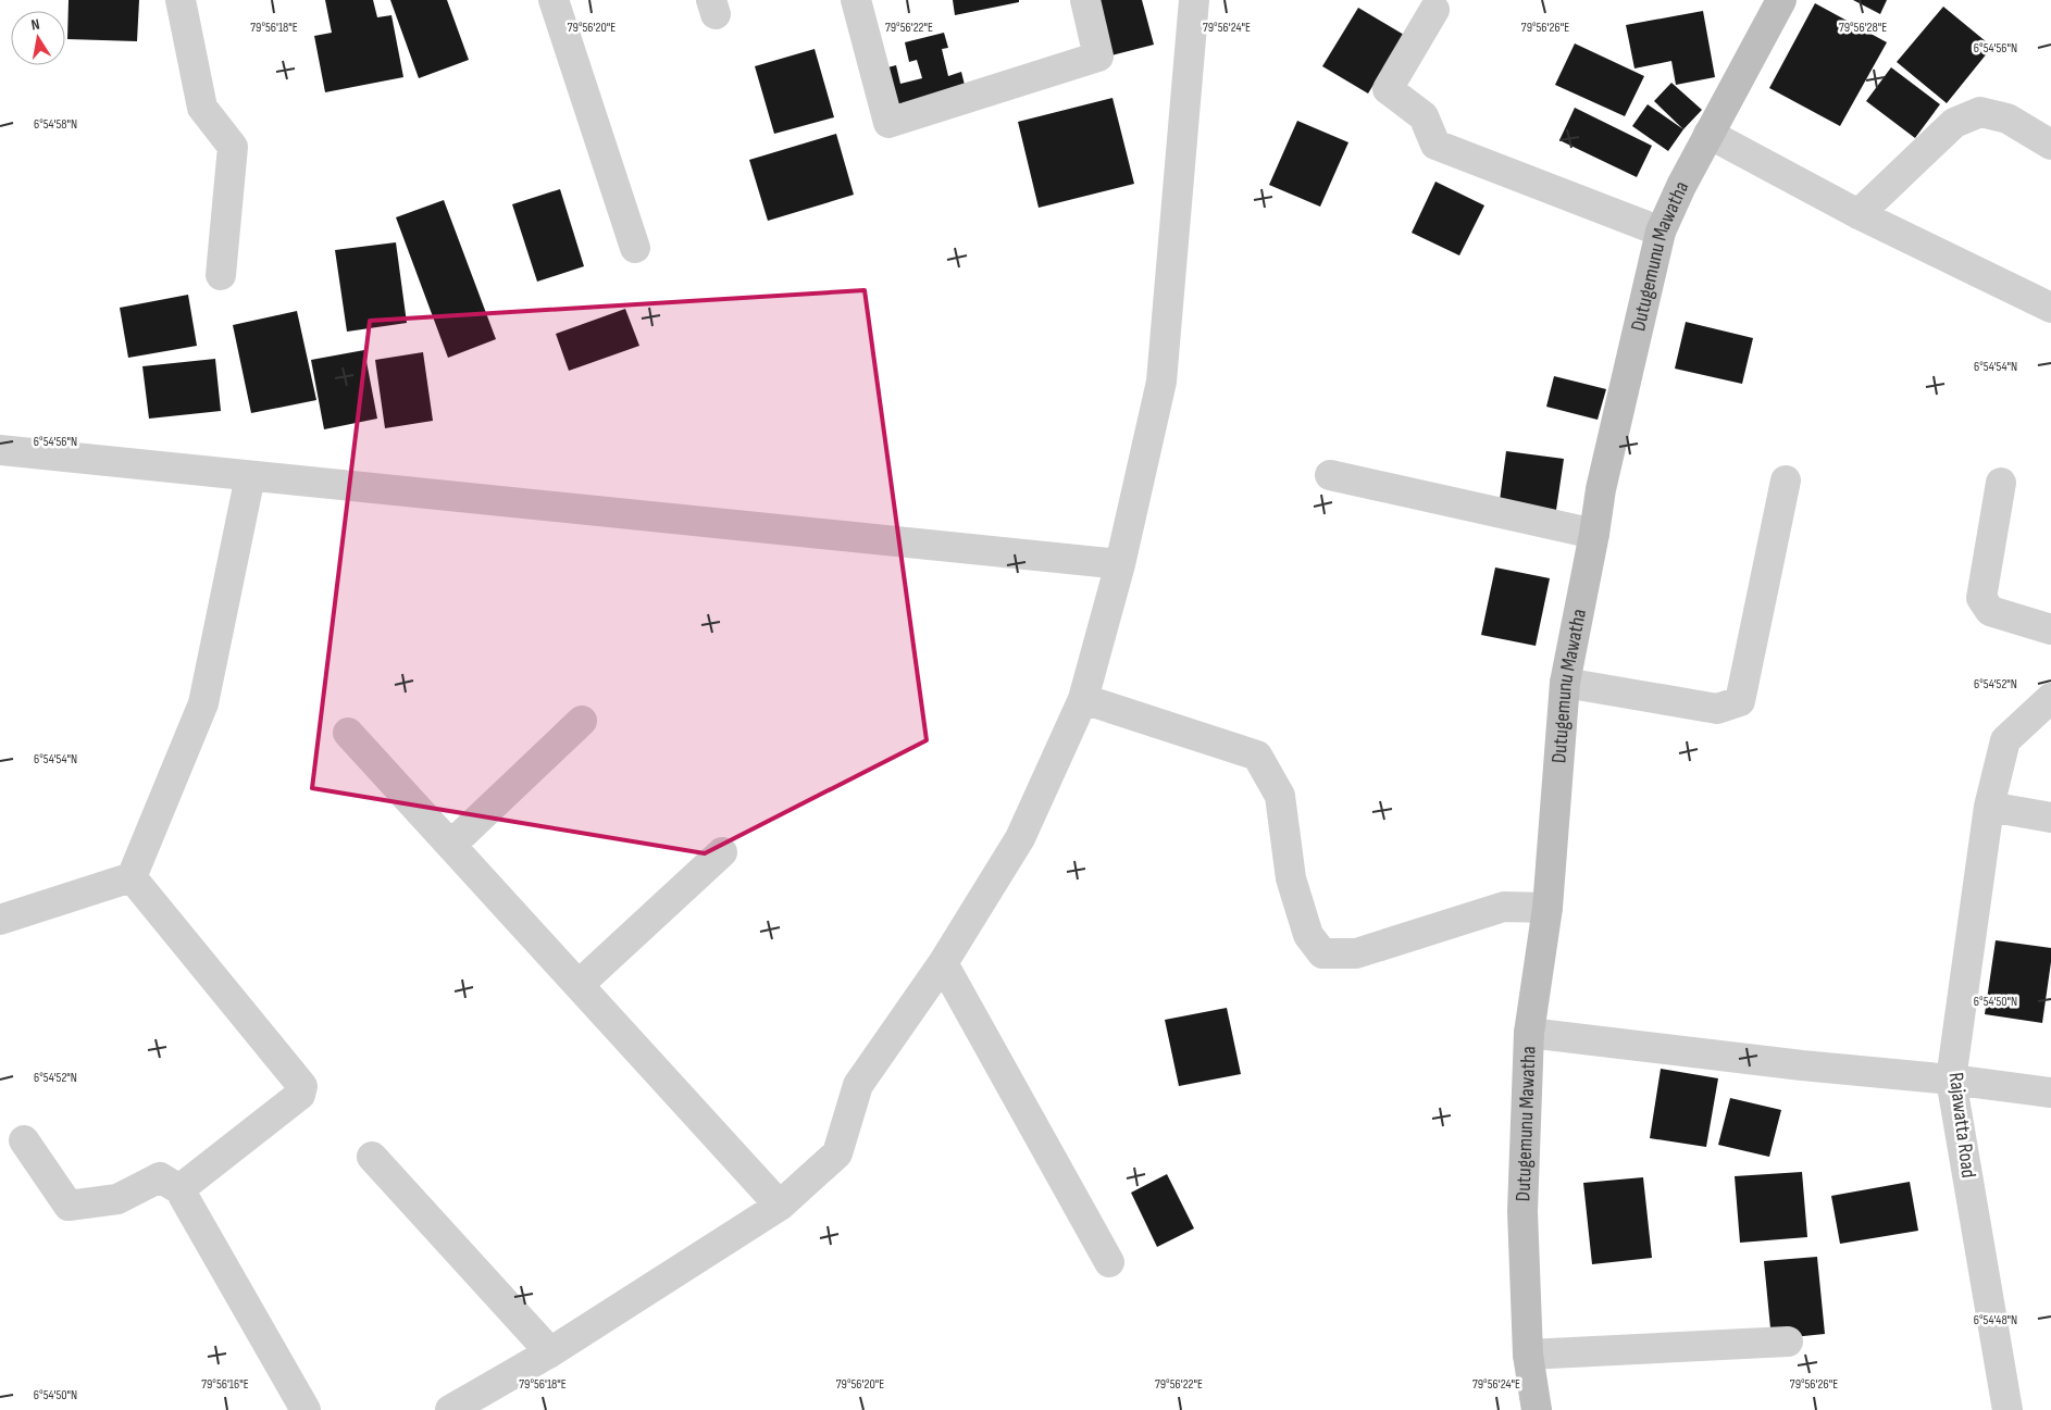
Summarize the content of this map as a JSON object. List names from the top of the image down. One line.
{"streets":{"street":["Dutugemunu Mawatha","Rajawatta Road"]},"north":"top","coordinates":["79°56'18\"E","79°56'20\"E","79°56'22\"E","79°56'24\"E","79°56'26\"E","79°56'28\"E","6°54'56\"N","6°54'58\"N","6°54'54\"N","6°54'52\"N","6°54'50\"N","6°54'48\"N","79°56'16\"E"]}
